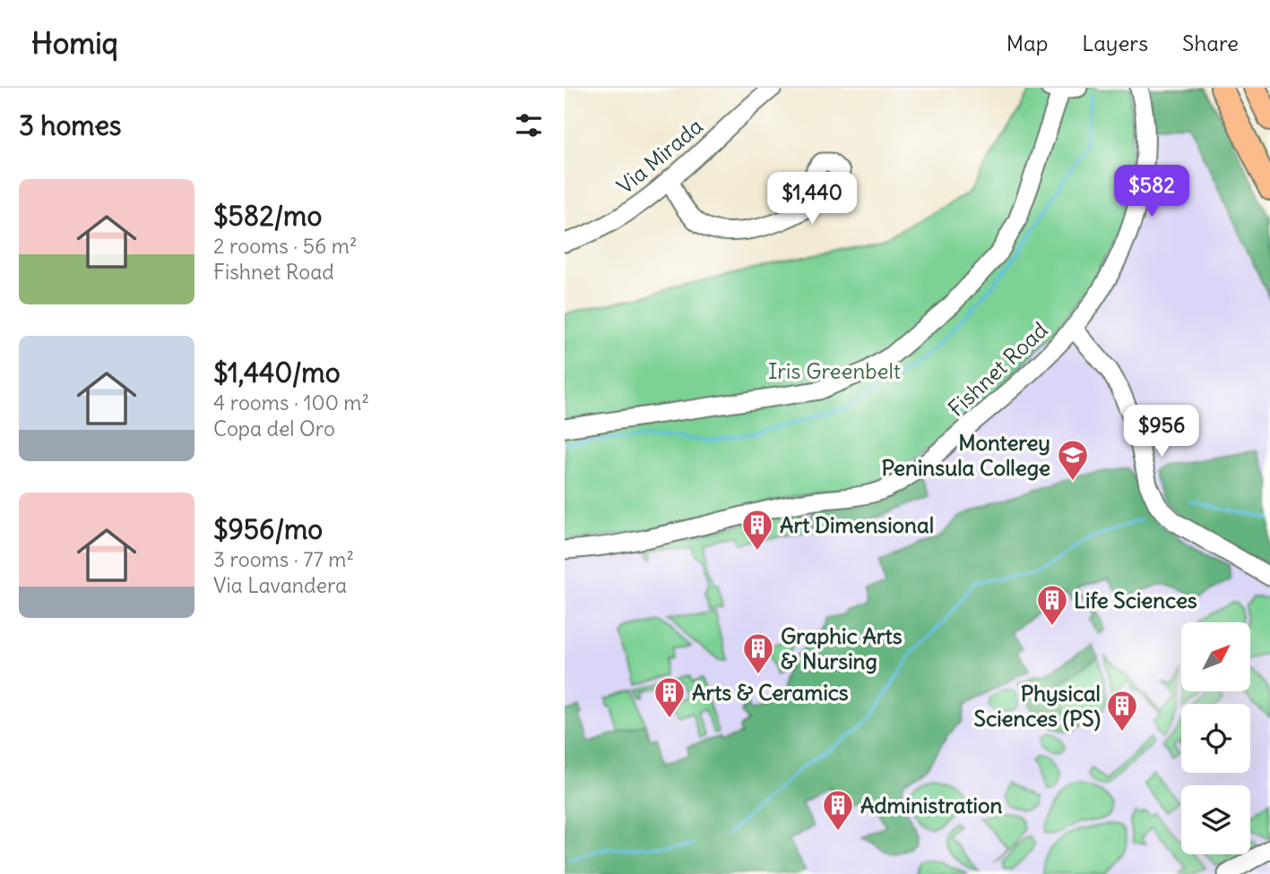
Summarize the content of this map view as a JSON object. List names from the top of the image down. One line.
{"streets":{"street":["Via Mirada","Fishnet Road"]},"parks":["Iris Greenbelt"],"places":{"school or university":["Monterey Peninsula College"],"building":["Art Dimensional","Life Sciences","Graphic Arts & Nursing","Arts & Ceramics","Physical Sciences (PS)","Administration"]},"north":"top right","page":{"header":"Homiq","nav":["Map","Layers","Share"],"heading":"3 homes","list":[{"name":"$582/mo","note":"2 rooms · 56 m² · Fishnet Road"},{"name":"$1,440/mo","note":"4 rooms · 100 m² · Copa del Oro"},{"name":"$956/mo","note":"3 rooms · 77 m² · Via Lavandera"}],"price":["$582","$1,440","$956"]}}
